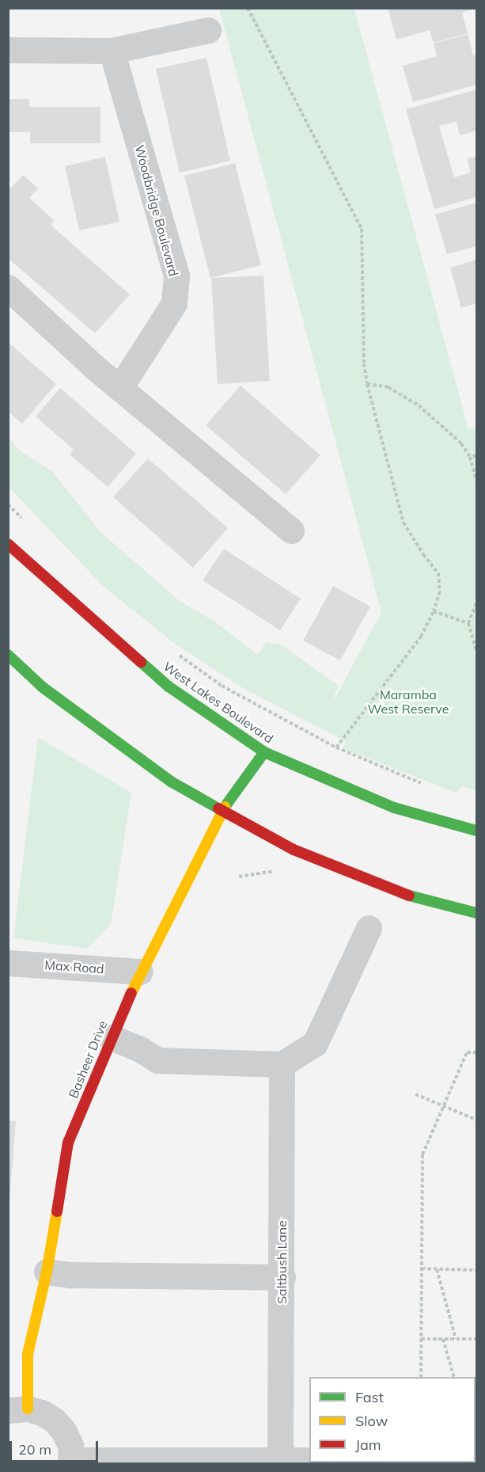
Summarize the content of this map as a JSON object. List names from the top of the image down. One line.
{"streets":{"main road":["West Lakes Boulevard","Basheer Drive"],"street":["Woodbridge Boulevard","Max Road","Saltbush Lane"]},"crossings":[["West Lakes Boulevard","Basheer Drive"],["Max Road","Basheer Drive"]],"parks":["Maramba West Reserve"],"legend":["Fast","Slow","Jam"],"scale_bar":"20 m"}
